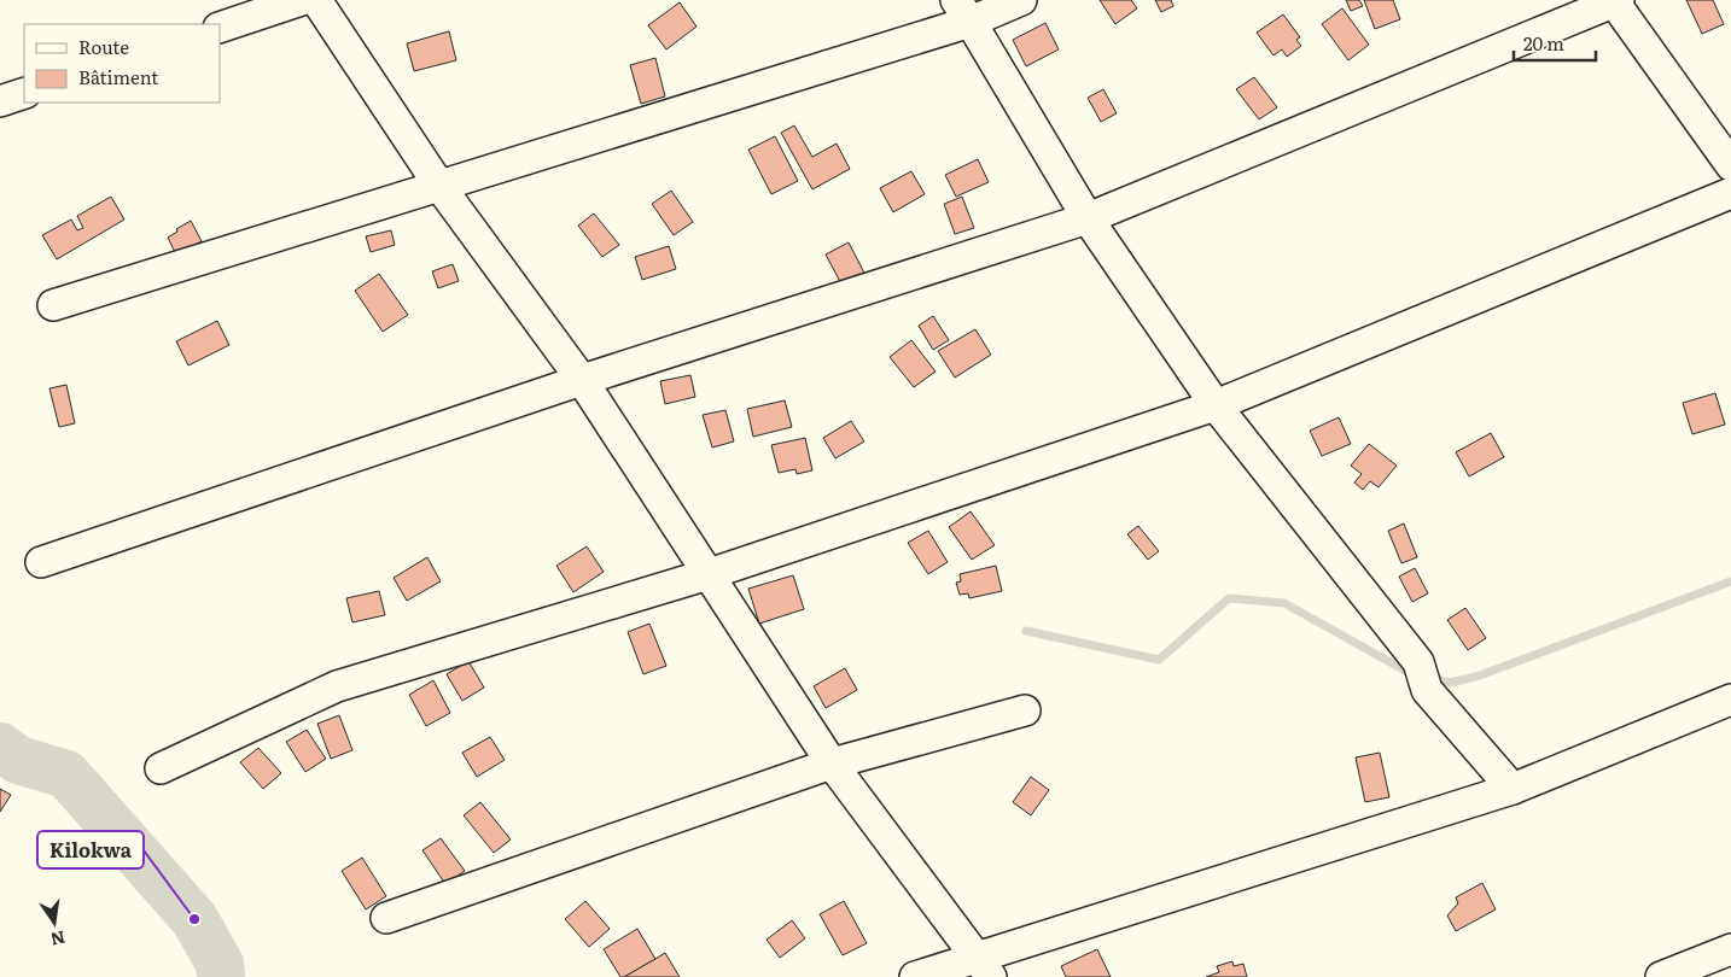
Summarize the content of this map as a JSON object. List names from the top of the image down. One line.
{"places":["Kilokwa"],"legend":["Route","Bâtiment"],"scale_bar":"20 m","north":"bottom"}
